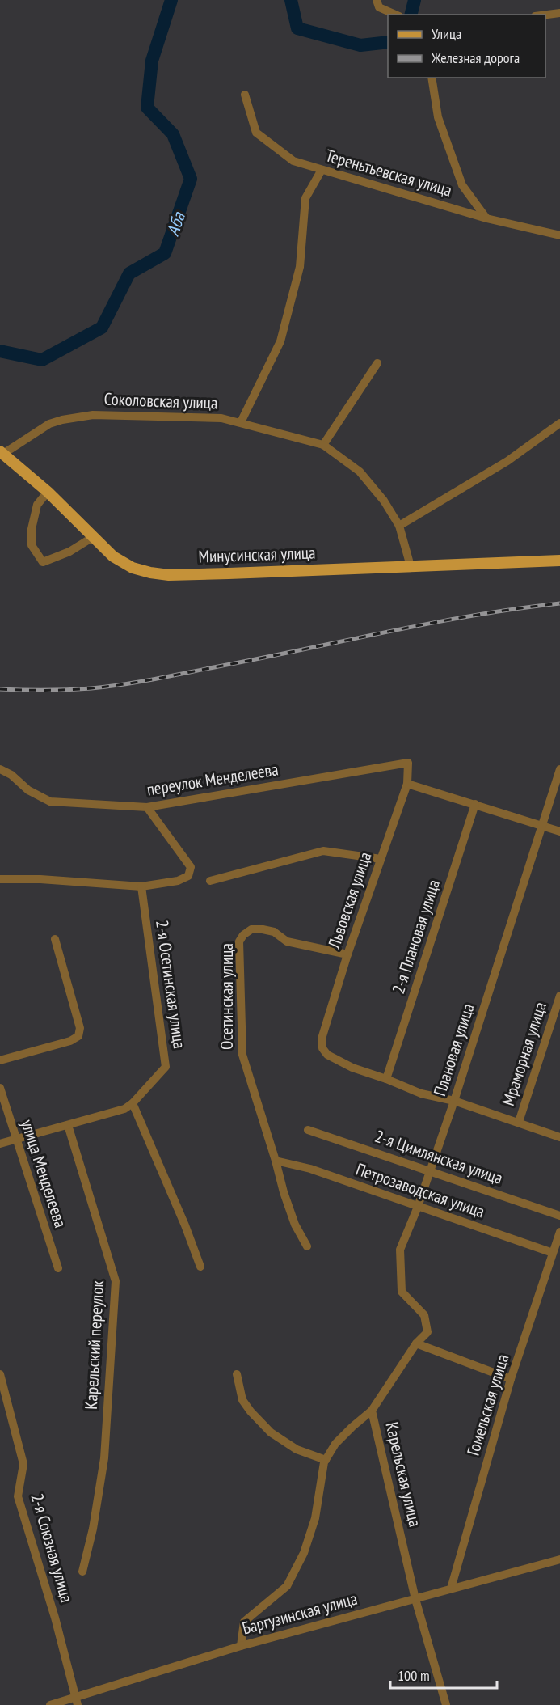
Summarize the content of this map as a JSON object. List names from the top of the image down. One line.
{"streets":{"main road":["Минусинская улица"],"street":["Тереньтьевская улица","Соколовская улица","переулок Менделеева","Львовская улица","2-я Плановая улица","2-я Осетинская улица","Осетинская улица","Плановая улица","Мраморная улица","2-я Цимлянская улица","улица Менделеева","Петрозаводская улица","Карельский переулок","Гомельская улица","Карельская улица","2-я Союзная улица","Баргузинская улица"]},"crossings":[["Соколовская улица","Минусинская улица"],["переулок Менделеева","Львовская улица"],["Львовская улица","2-я Плановая улица"],["Львовская улица","Осетинская улица"],["Осетинская улица","Петрозаводская улица"],["Плановая улица","2-я Цимлянская улица"],["Плановая улица","Петрозаводская улица"],["Петрозаводская улица","Гомельская улица"],["Гомельская улица","Баргузинская улица"],["Карельская улица","Баргузинская улица"],["2-я Союзная улица","Баргузинская улица"]],"water":["Аба"],"legend":["Улица","Железная дорога"],"scale_bar":"100 m"}
